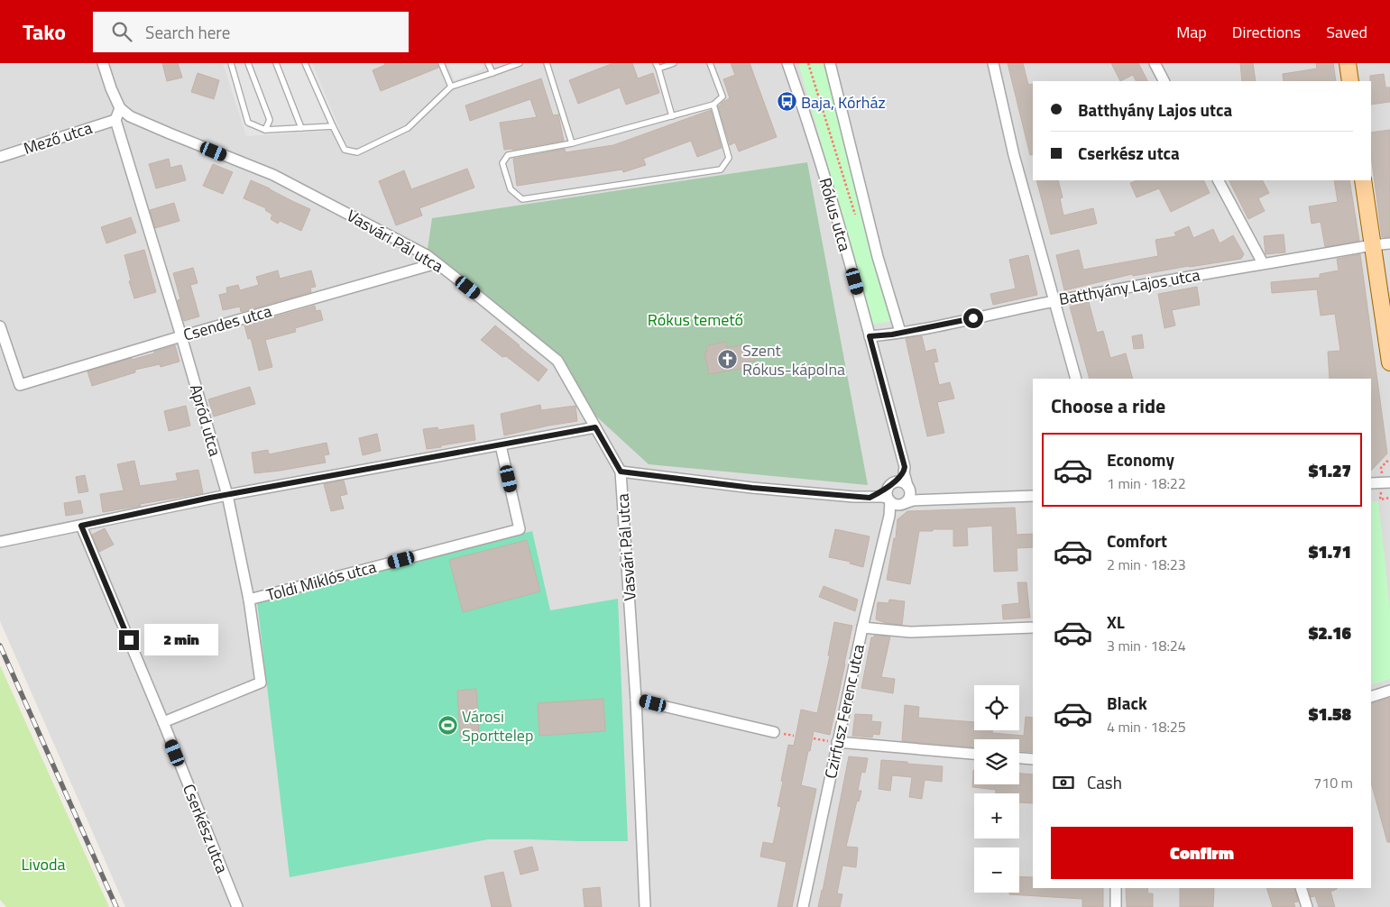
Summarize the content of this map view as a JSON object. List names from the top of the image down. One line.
{"streets":{"street":["Mező utca","Rókus utca","Vasvári Pál utca","Batthyány Lajos utca","Csendes utca","Apród utca","Toldi Miklós utca","Czirfusz Ferenc utca","Cserkész utca"]},"crossings":[["Mező utca","Apród utca"],["Rókus utca","Batthyány Lajos utca"],["Rókus utca","Czirfusz Ferenc utca"],["Vasvári Pál utca","Csendes utca"],["Csendes utca","Apród utca"],["Apród utca","Toldi Miklós utca"],["Apród utca","Cserkész utca"]],"parks":["Rókus temető","Livoda"],"places":{"bus stop":["Baja, Kórház"],"church":["Szent Rókus-kápolna"],"sports":["Városi Sporttelep"]},"page":{"header":"Tako","search":"Search here","nav":["Map","Directions","Saved"],"banner":["Batthyány Lajos utca","Cserkész utca"],"heading":"Choose a ride","list":[{"name":"Economy","note":"1 min · 18:22","value":"$1.27"},{"name":"Comfort","note":"2 min · 18:23","value":"$1.71"},{"name":"XL","note":"3 min · 18:24","value":"$2.16"},{"name":"Black","note":"4 min · 18:25","value":"$1.58"}],"bubble":"2 min","map_buttons":["+","−"],"pay":["Cash","710 m"],"buttons":"Confirm"}}
